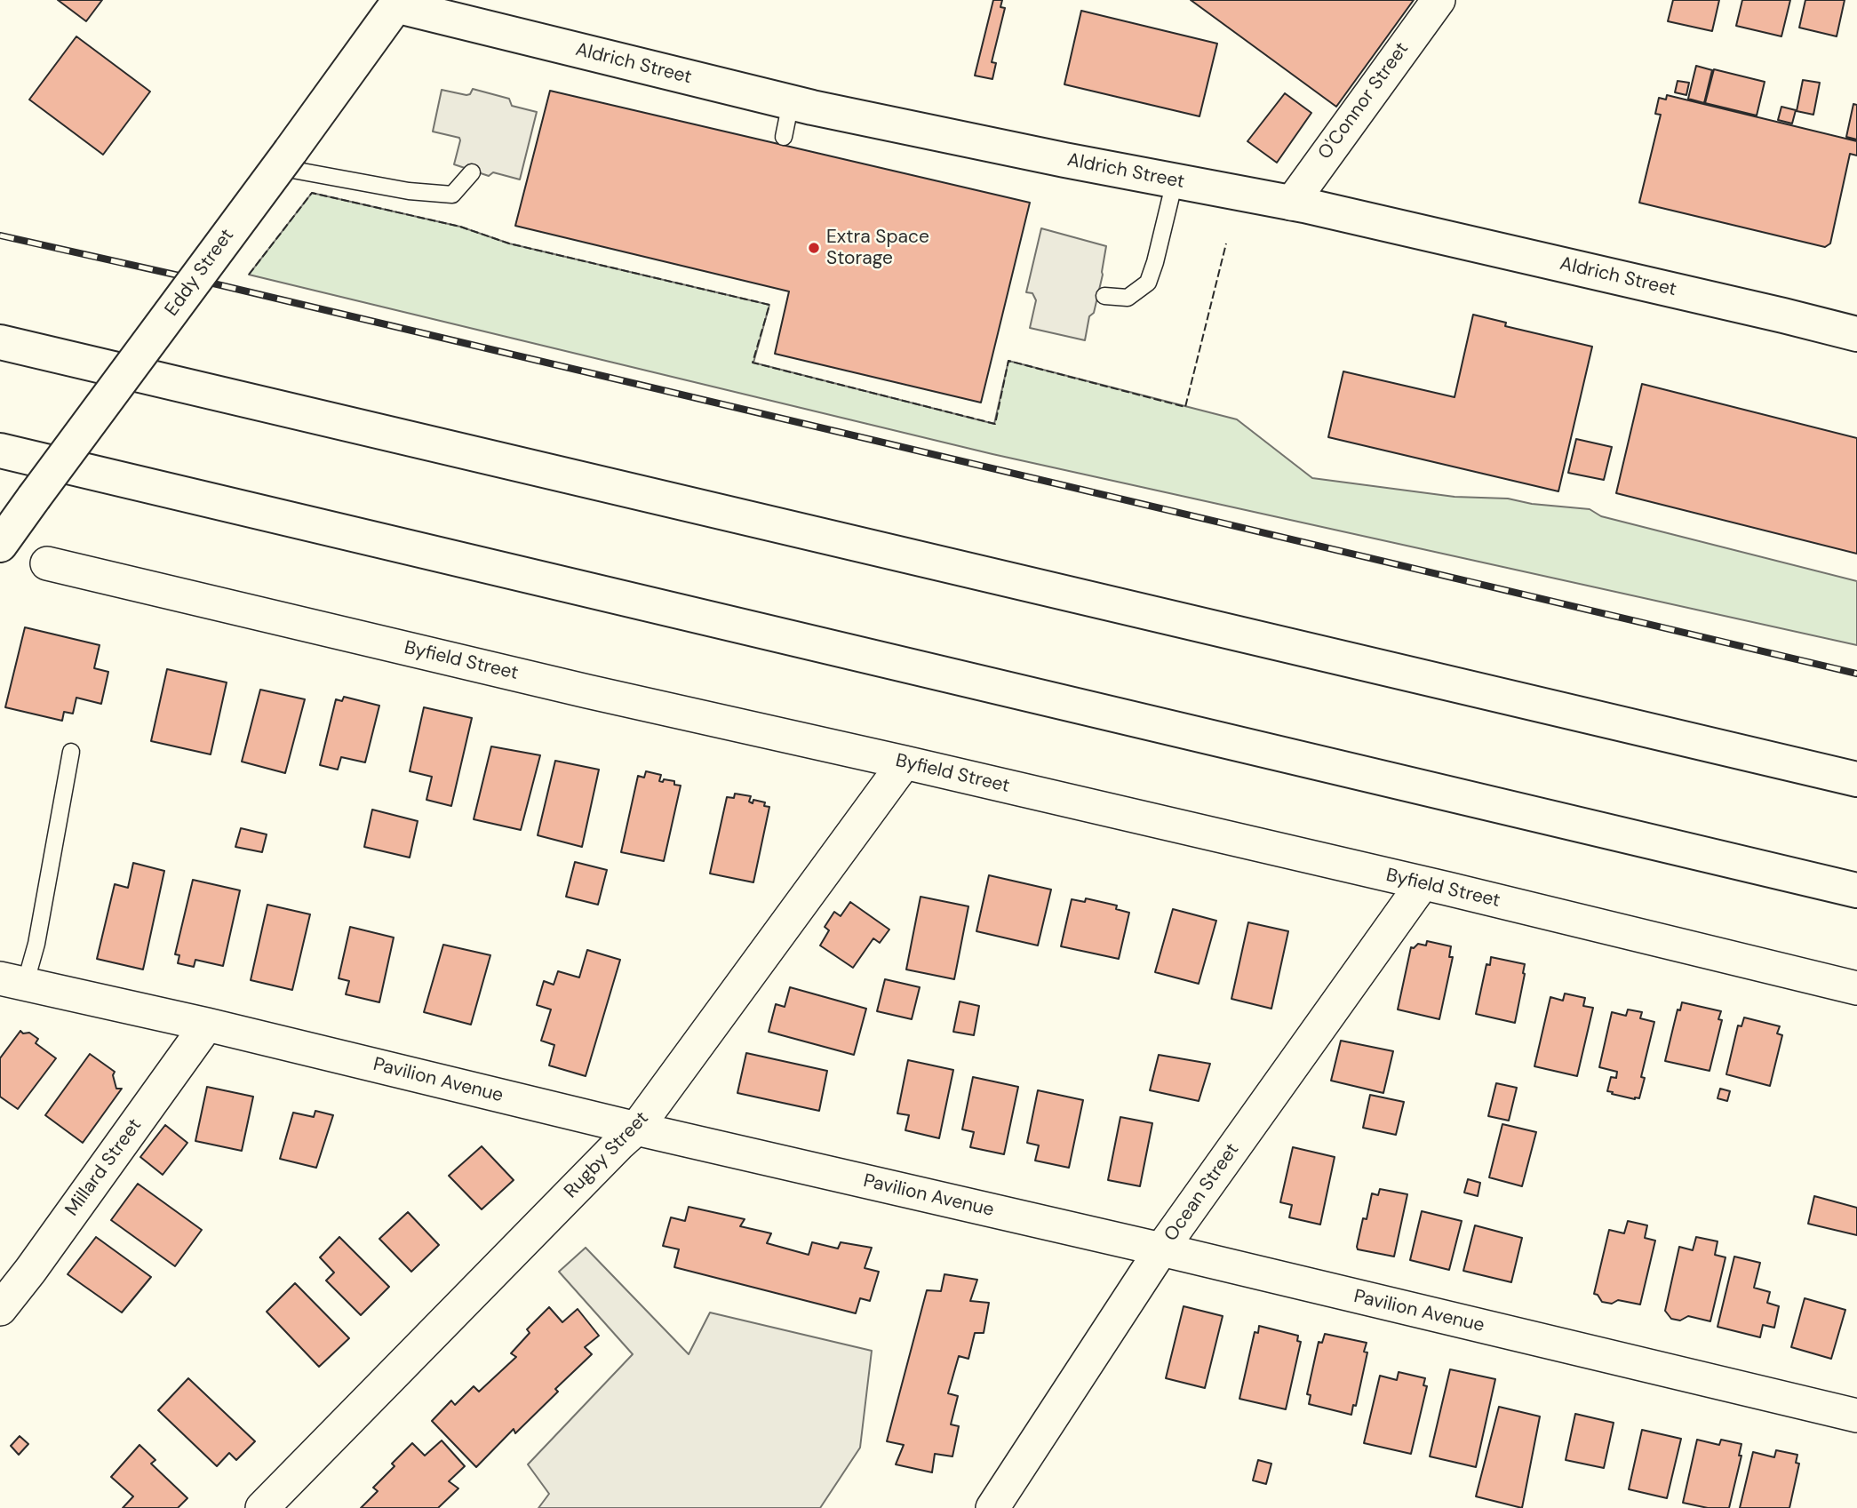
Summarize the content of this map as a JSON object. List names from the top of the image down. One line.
{"streets":{"main road":["Aldrich Street","Eddy Street"],"street":["O'Connor Street","Byfield Street","Pavilion Avenue","Rugby Street","Millard Street","Ocean Street"]},"crossings":[["Aldrich Street","O'Connor Street"],["Aldrich Street","Eddy Street"],["Byfield Street","Rugby Street"],["Byfield Street","Ocean Street"],["Pavilion Avenue","Rugby Street"],["Pavilion Avenue","Millard Street"],["Pavilion Avenue","Ocean Street"]],"places":["Extra Space Storage"]}
